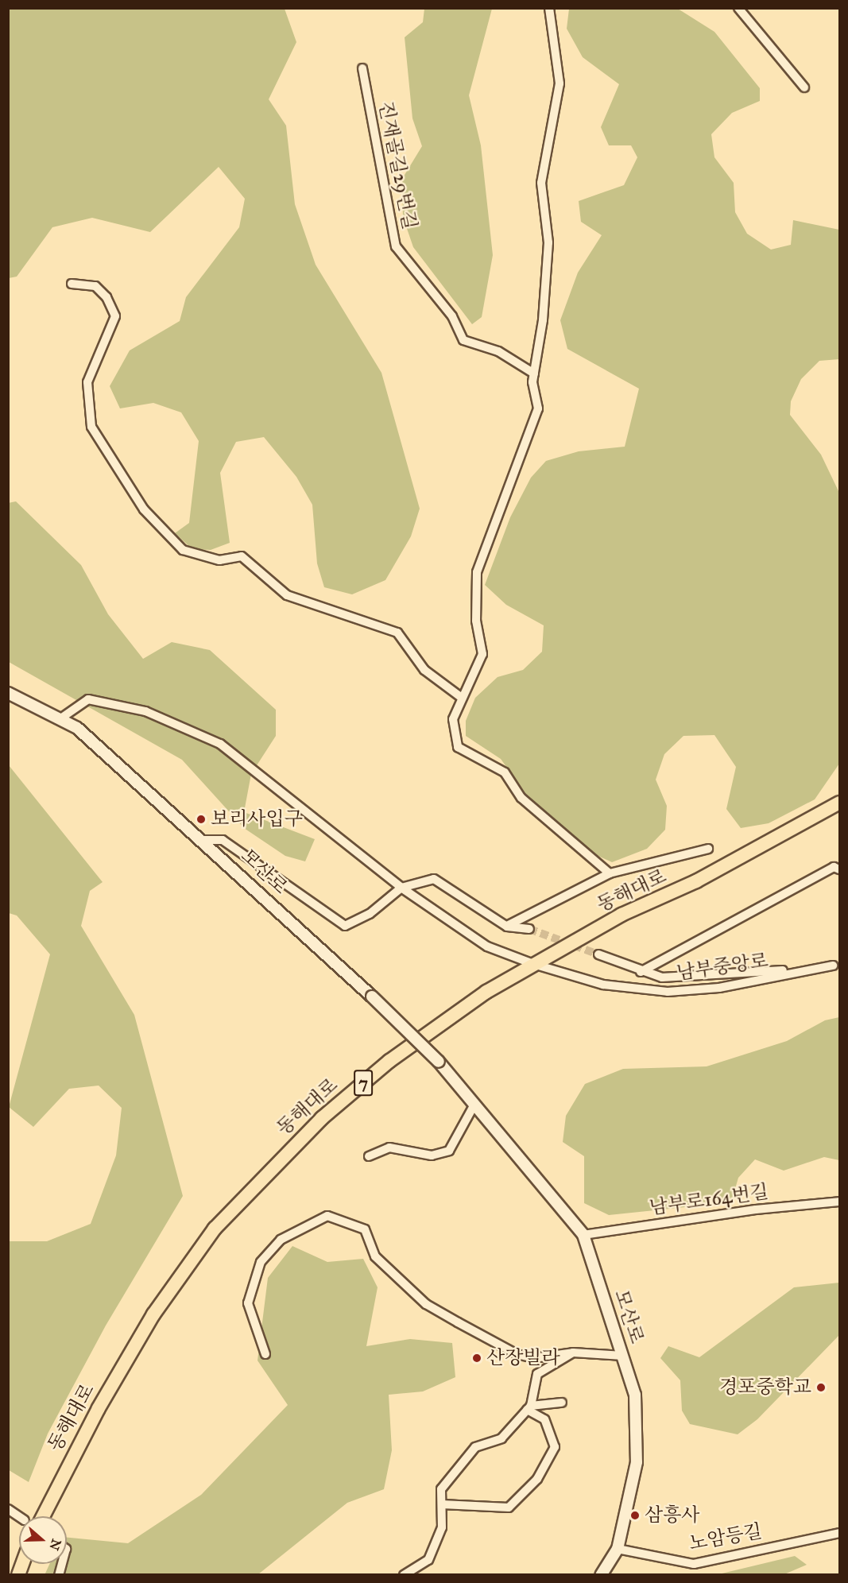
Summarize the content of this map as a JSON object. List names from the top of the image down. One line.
{"streets":{"main road":["동해대로","7"],"street":["진재골길29번길","모산로","남부중앙로","남부로164번길","노암등길"]},"crossings":[["모산로","남부중앙로"],["모산로","남부로164번길"],["모산로","노암등길"],["동해대로","남부중앙로"]],"places":["보리사입구","산장빌라","경포중학교","삼흥사"],"north":"right"}
